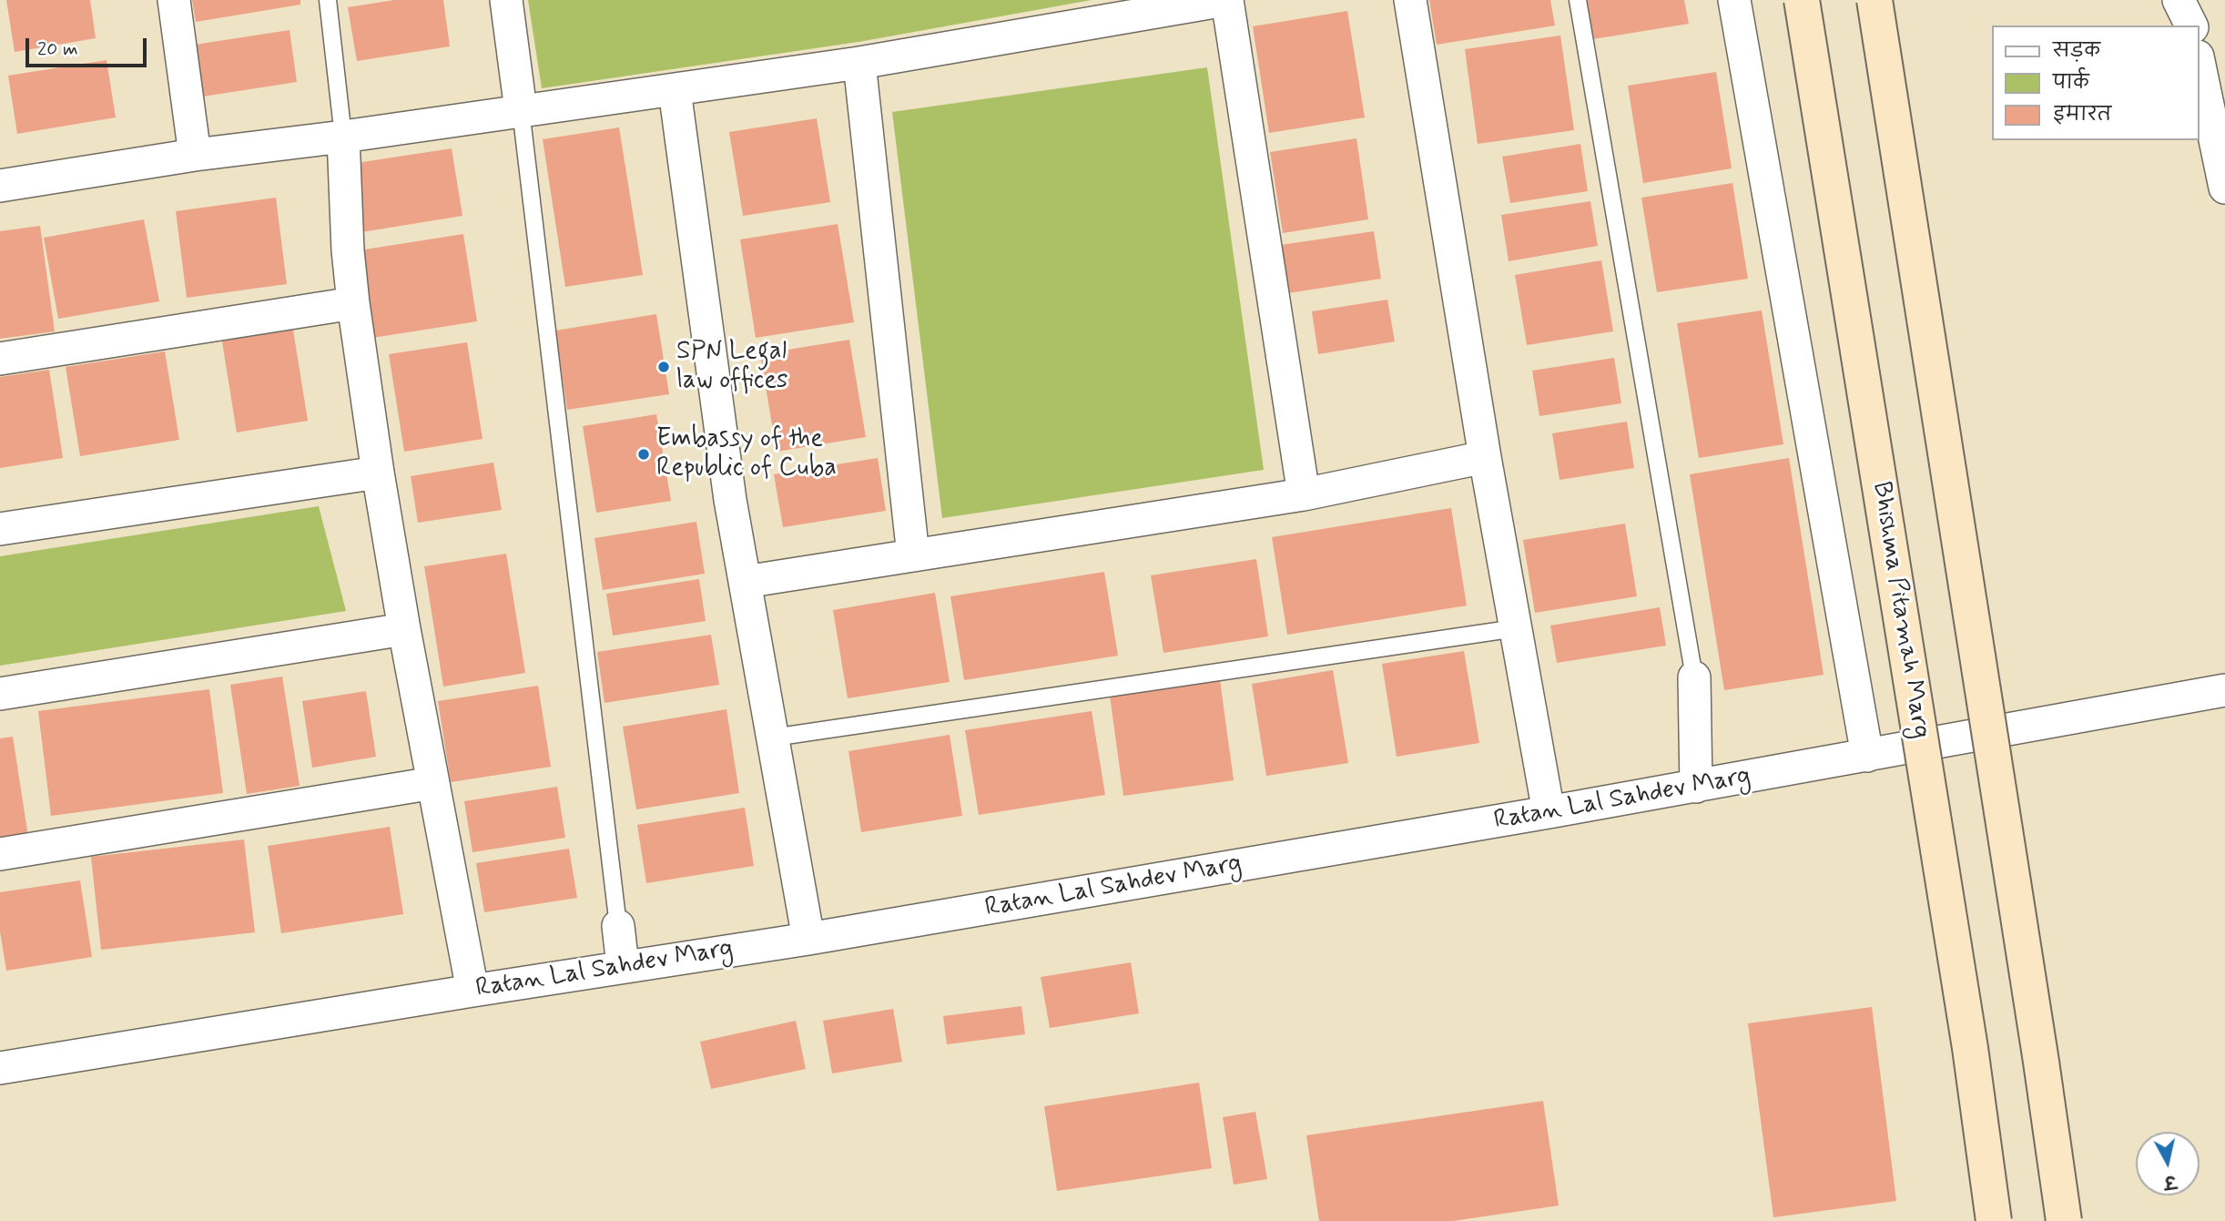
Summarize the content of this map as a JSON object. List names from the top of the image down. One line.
{"streets":{"main road":["Bhishma Pitamah Marg"],"street":["Ratan Lal Sahdev Marg"]},"places":["SPN Legal law offices","Embassy of the Republic of Cuba"],"legend":["सड़क","पार्क","इमारत"],"scale_bar":"20 m","north":"bottom"}
